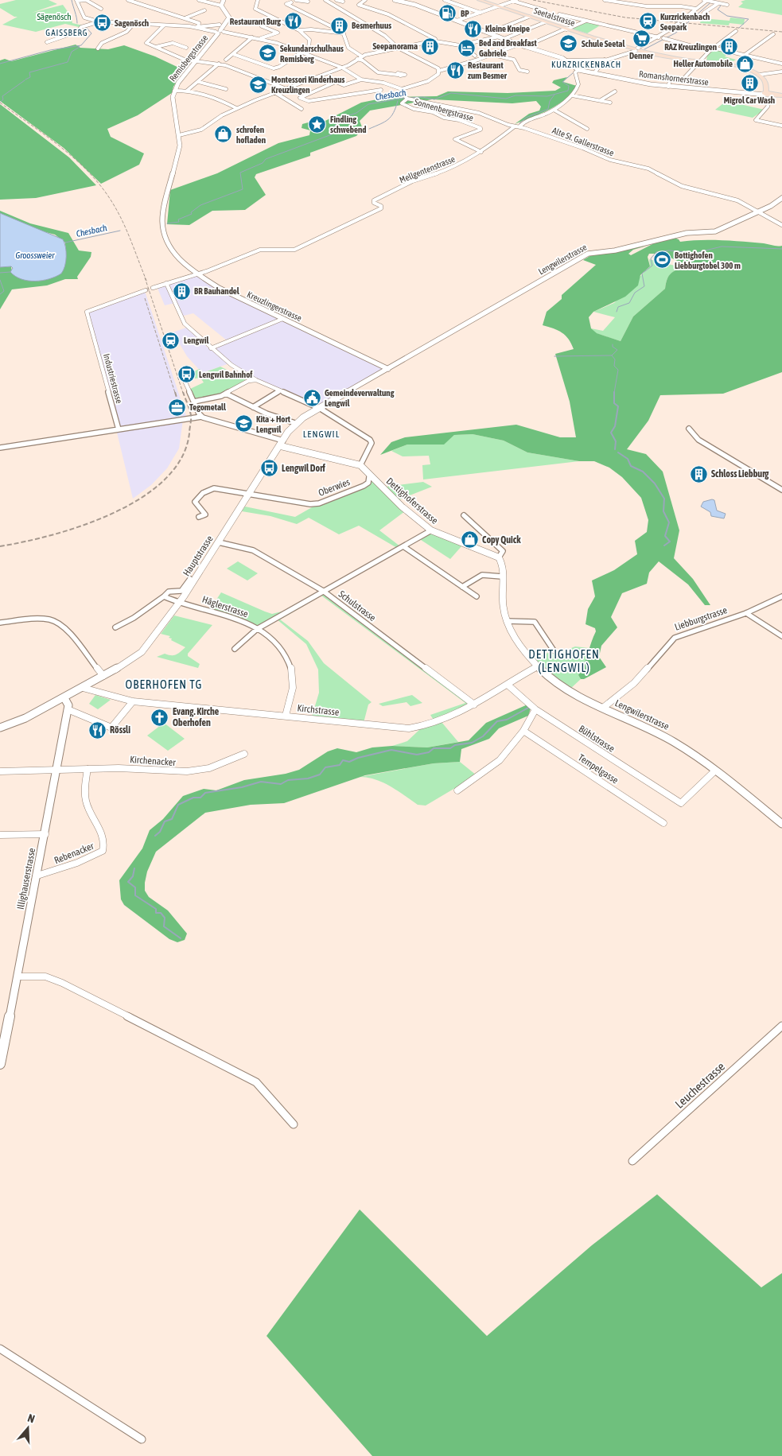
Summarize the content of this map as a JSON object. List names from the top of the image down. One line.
{"streets":{"main road":["Seetalstrasse","Romanshornerstrasse"],"street":["Remisbergstrasse","Sonnenbergstrasse","Alte St. Gallerstrasse","Mellgentenstrasse","Lengwilerstrasse","Kreuzlingerstrasse","Industriestrasse","Oberwies","Dettighoferstrasse","Hauptstrasse","Schulstrasse","Häglerstrasse","Liebburgstrasse","Kirchstrasse","Bühlstrasse","Kirchenacker","Tempelgasse","Rebenacker","Illighauserstrasse","Leuchestrasse"]},"crossings":[["Remisbergstrasse","Kreuzlingerstrasse"],["Sonnenbergstrasse","Mellgentenstrasse"],["Alte St. Gallerstrasse","Mellgentenstrasse"],["Alte St. Gallerstrasse","Lengwilerstrasse"],["Mellgentenstrasse","Kreuzlingerstrasse"],["Lengwilerstrasse","Kreuzlingerstrasse"],["Lengwilerstrasse","Hauptstrasse"],["Lengwilerstrasse","Liebburgstrasse"],["Lengwilerstrasse","Kirchstrasse"],["Lengwilerstrasse","Bühlstrasse"],["Kreuzlingerstrasse","Hauptstrasse"],["Oberwies","Dettighoferstrasse"],["Oberwies","Hauptstrasse"],["Dettighoferstrasse","Hauptstrasse"],["Hauptstrasse","Schulstrasse"],["Hauptstrasse","Häglerstrasse"],["Hauptstrasse","Kirchstrasse"],["Hauptstrasse","Illighauserstrasse"],["Schulstrasse","Kirchstrasse"],["Häglerstrasse","Kirchstrasse"],["Kirchstrasse","Bühlstrasse"],["Kirchenacker","Rebenacker"],["Kirchenacker","Illighauserstrasse"],["Rebenacker","Illighauserstrasse"]],"districts":["GAISSBERG","KURZRICKENBACH","LENGWIL","DETTIGHOFEN (LENGWIL)","OBERHOFEN TG"],"water":["Chesbach","Groossweier"],"parks":["Sägenösch"],"places":{"fuel station":["BP"],"restaurant":["Restaurant Burg","Kleine Kneipe","Restaurant zum Besmer","Rössli"],"station":["Kurzrickenbach Seepark","Lengwil"],"bus stop":["Sagenösch","Lengwil Bahnhof","Lengwil Dorf"],"building":["Besmerhuus","Seepanorama","RAZ Kreuzlingen","Migrol Car Wash","BR Bauhandel","Schloss Liebburg"],"supermarket":["Denner"],"school or university":["Schule Seetal","Sekundarschulhaus Remisberg","Montessori Kinderhaus Kreuzlingen","Kita + Hort Lengwil"],"hotel":["Bed and Breakfast Gabriele"],"shop":["Heller Automobile","schrofen hofladen","Copy Quick"],"place":["Findling schwebend"],"sports":["Bottighofen Liebburgtobel 300 m"],"public building":["Gemeindeverwaltung Lengwil"],"office":["Tegometall"],"church":["Evang. Kirche Oberhofen"]},"north":"top"}
